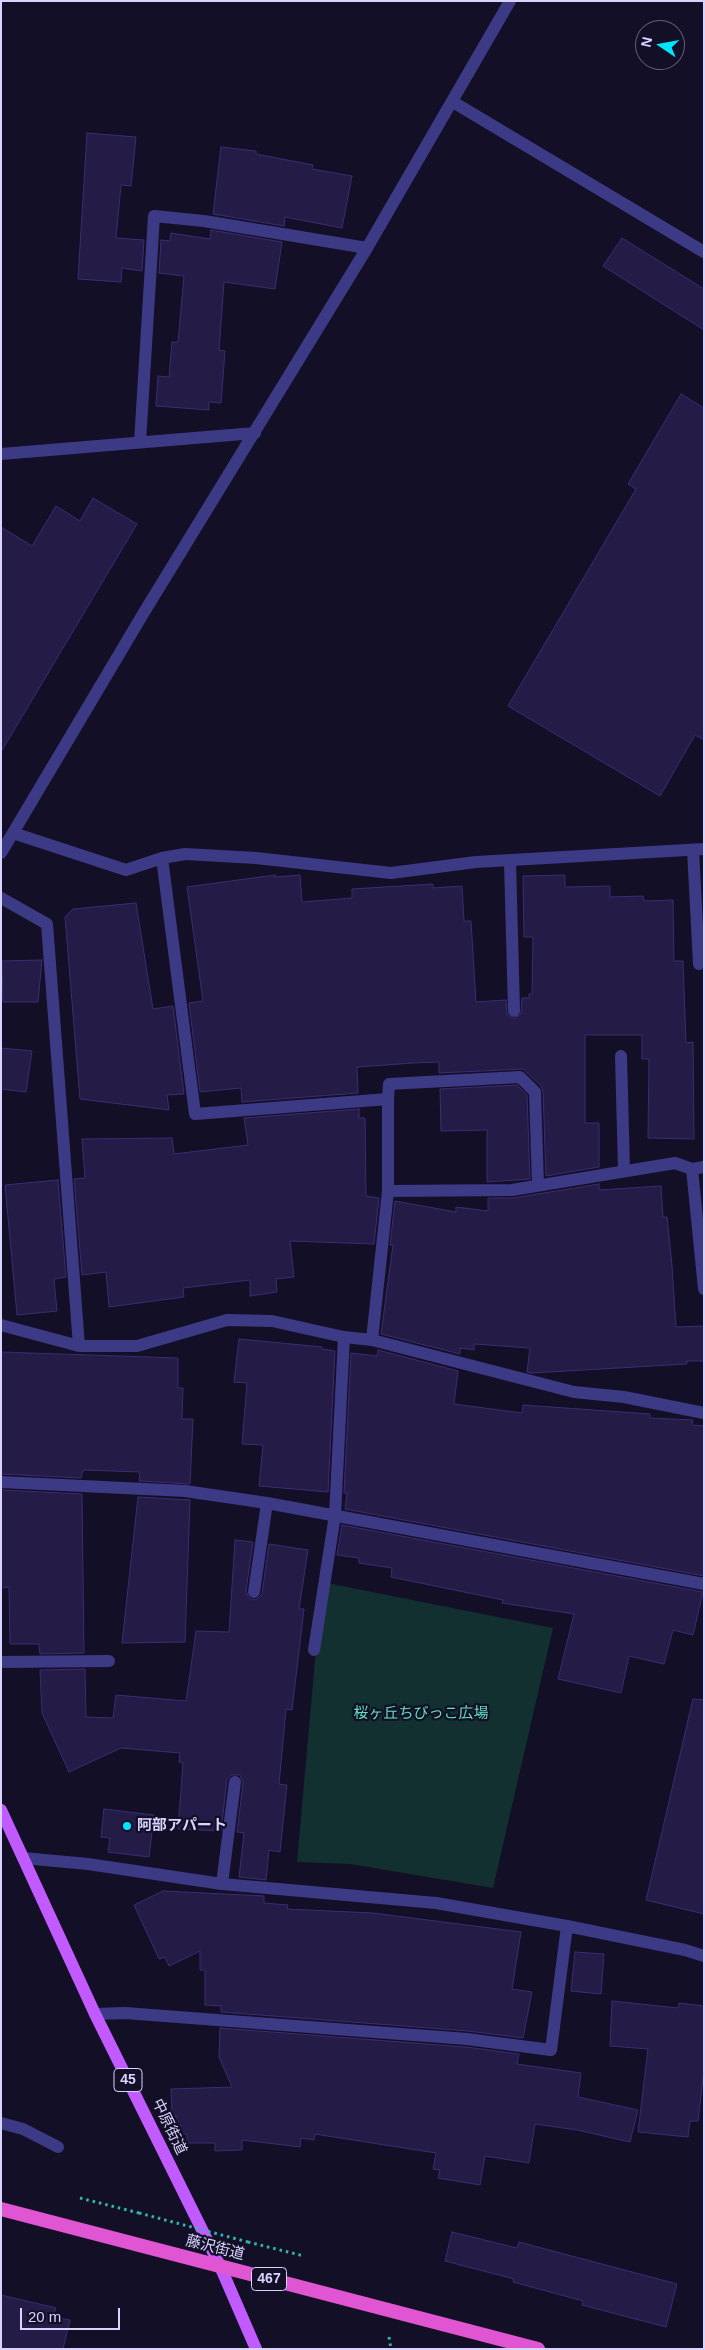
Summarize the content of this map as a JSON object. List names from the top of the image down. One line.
{"streets":{"highway":["藤沢街道","467"],"main road":["45","中原街道"]},"crossings":[["中原街道","藤沢街道"]],"parks":["桜ヶ丘ちびっこ広場"],"places":["阿部アパート"],"scale_bar":"20 m","north":"left"}
